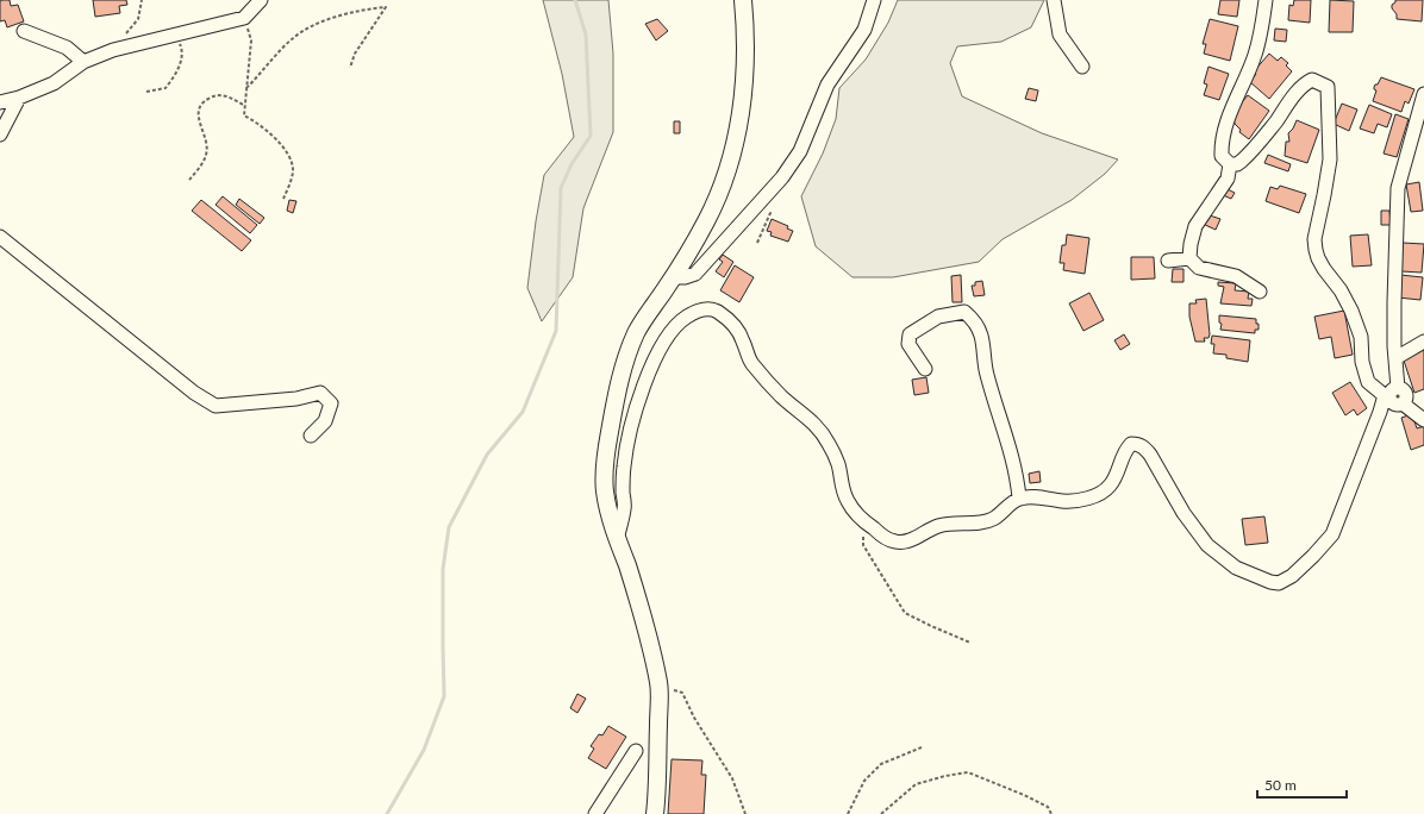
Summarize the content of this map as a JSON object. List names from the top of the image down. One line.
{"scale_bar":"50 m"}
